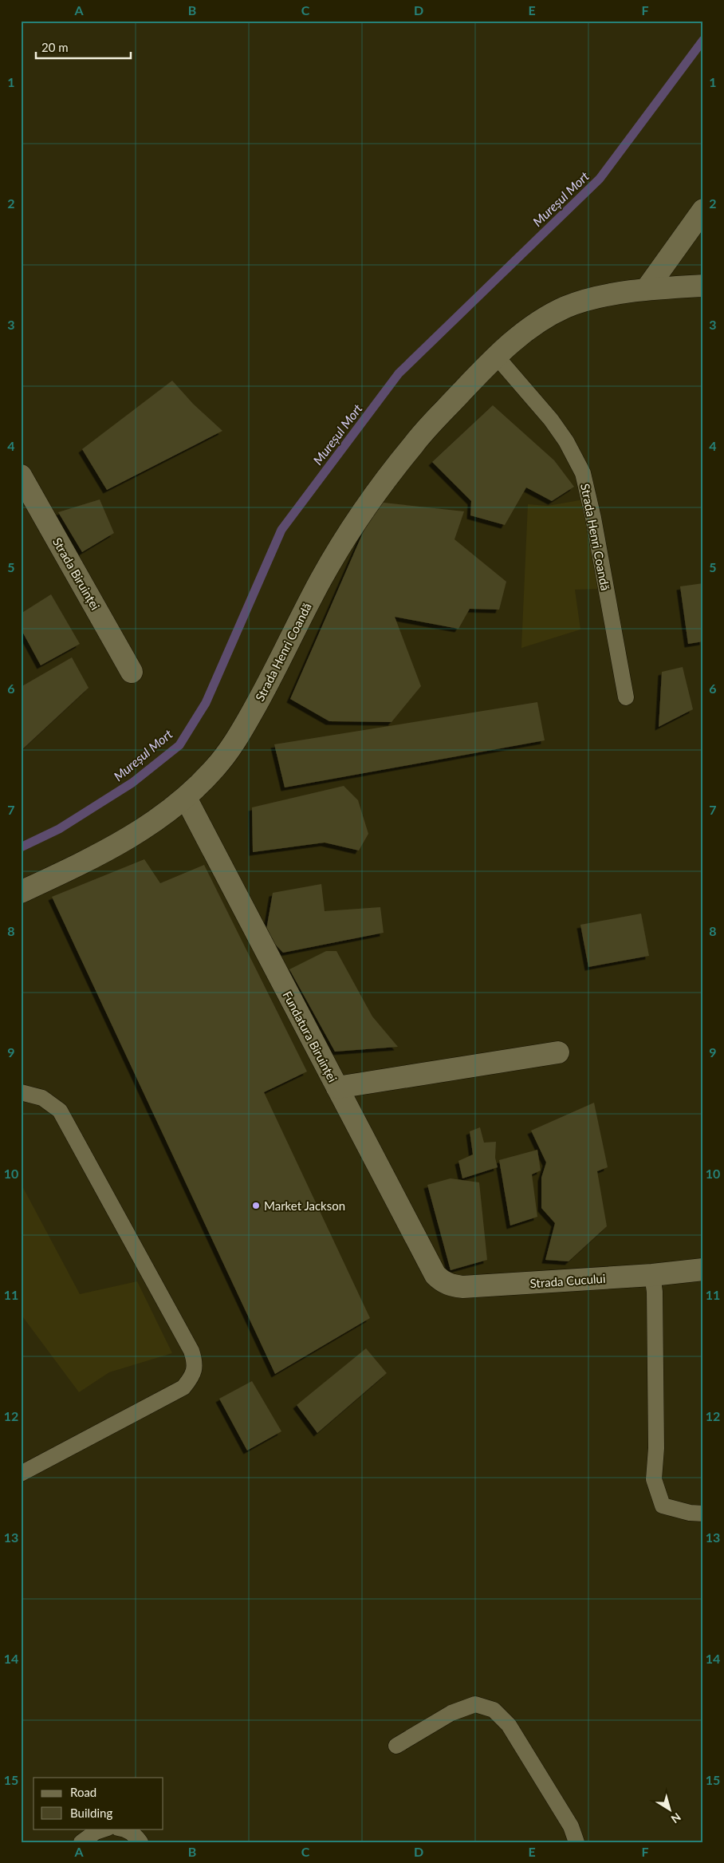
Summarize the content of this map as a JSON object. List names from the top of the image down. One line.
{"streets":{"street":["Strada Henri Coandă","Strada Biruinței","Fundatura Biruinței","Strada Cucului"]},"crossings":[["Strada Henri Coandă","Fundatura Biruinței"],["Fundatura Biruinței","Strada Cucului"]],"water":["Mureșul Mort"],"places":["Market Jackson"],"legend":["Road","Building"],"scale_bar":"20 m","north":"bottom right","grid":{"columns":["A","B","C","D","E","F"],"rows":["1","2","3","4","5","6","7","8","9","10","11","12","13","14","15"]}}
